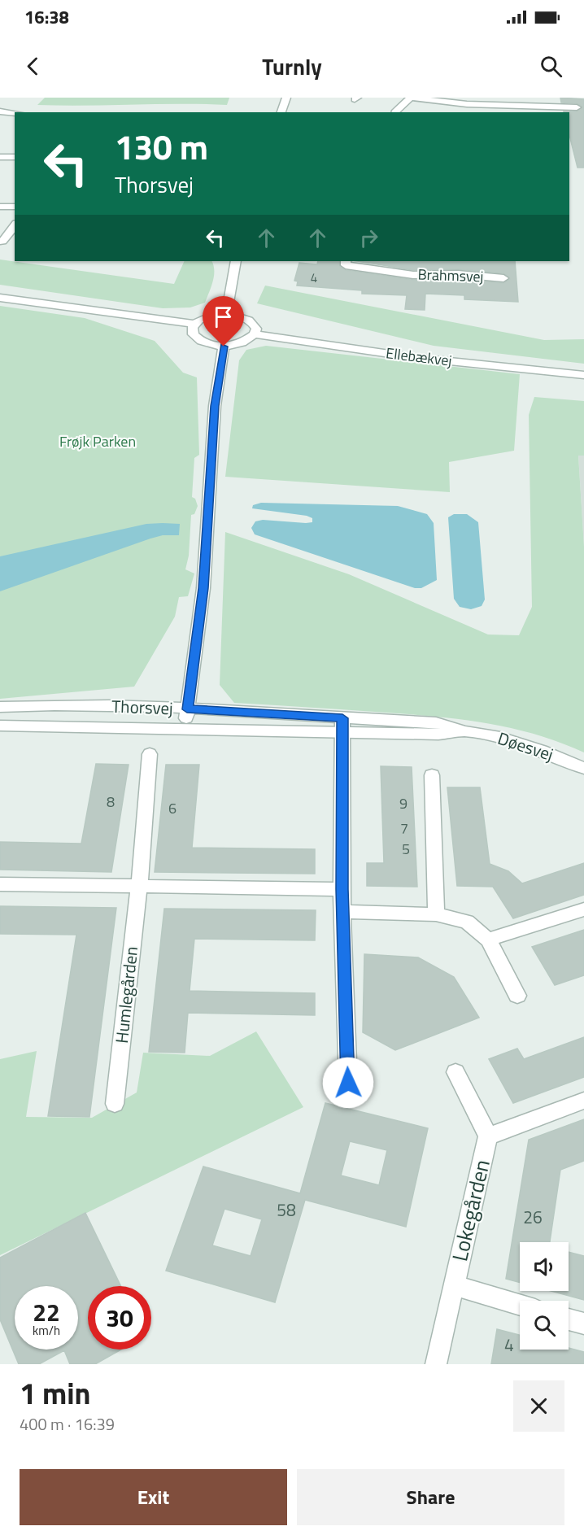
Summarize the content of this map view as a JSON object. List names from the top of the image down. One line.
{"streets":{"street":["Brahmsvej","Ellebækvej","Thorsvej","Døesvej","Humlegården","Lokegården"]},"crossings":[["Thorsvej","Døesvej"]],"parks":["Frøjk Parken"],"house_numbers":["4","8","9","6","7","5","58","26","4"],"page":{"status":"16:38","header":"Turnly","turn":["130 m","Thorsvej"],"speed":"22 km/h","limit":"30","heading":["1 min","400 m · 16:39"],"buttons":["Exit","Share"]}}
